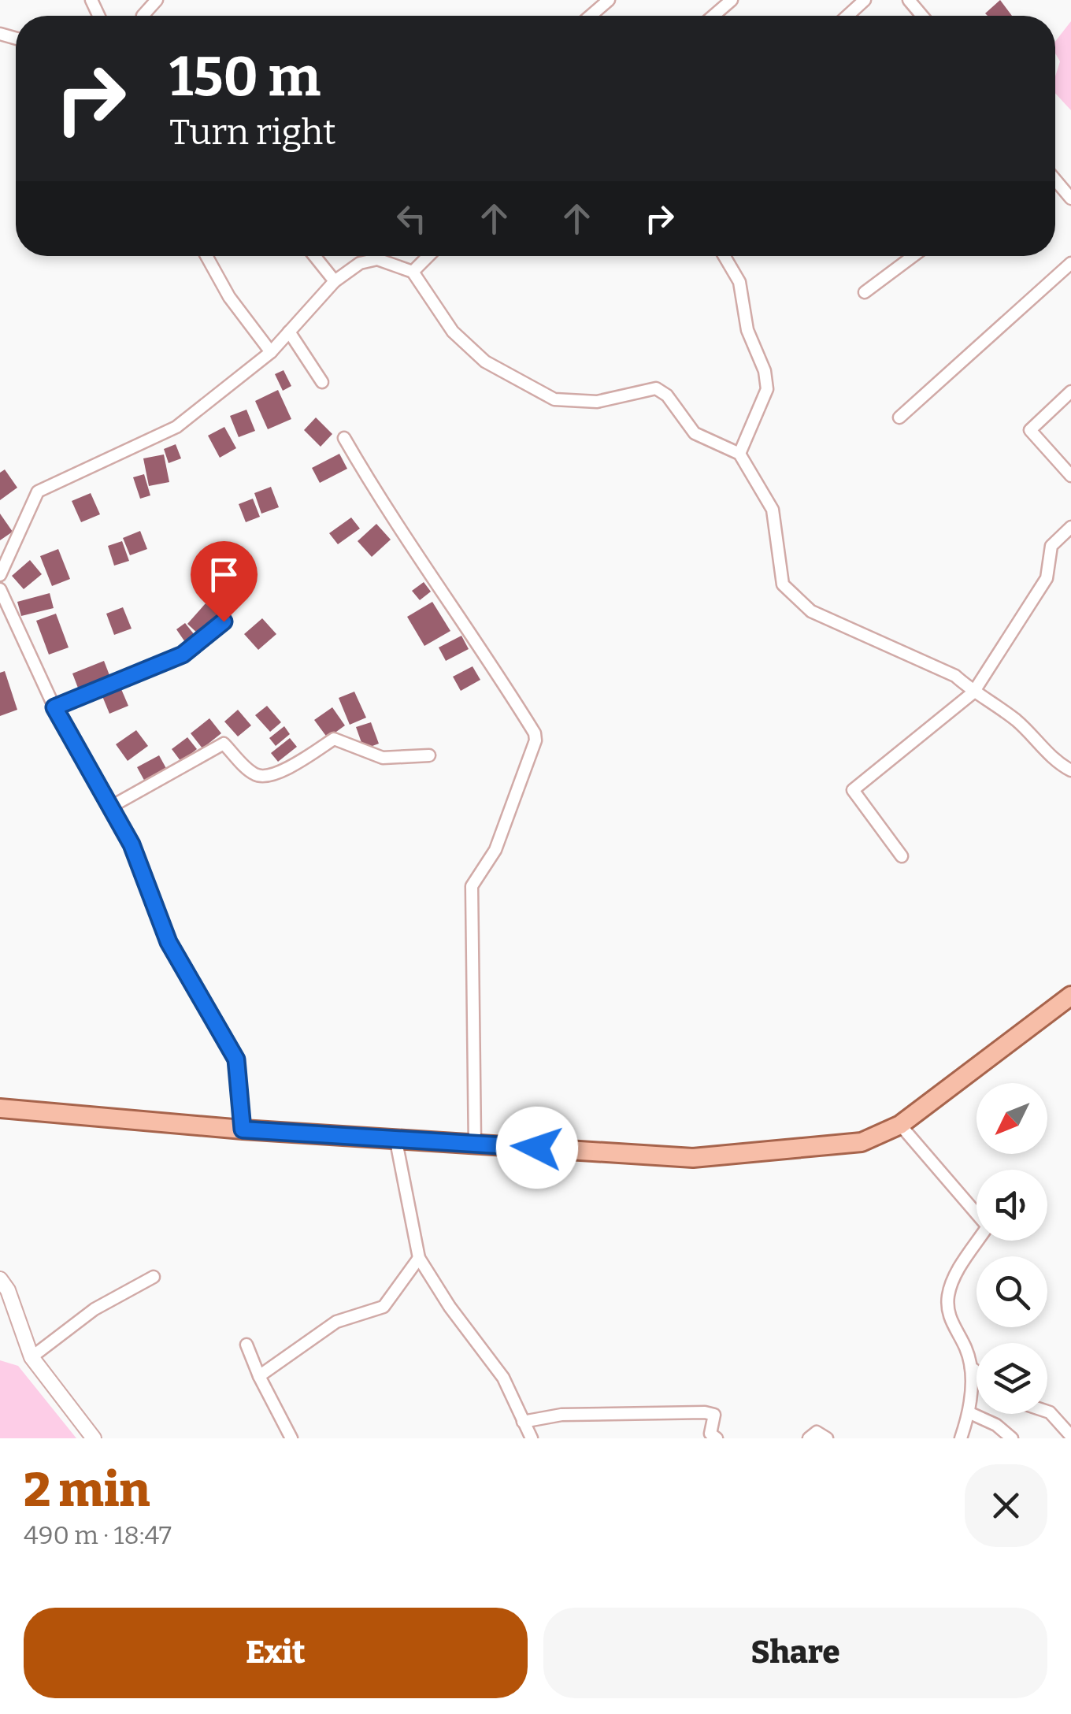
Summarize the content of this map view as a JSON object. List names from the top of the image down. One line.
{"north":"bottom left","page":{"turn":["150 m","Turn right"],"heading":["2 min","490 m · 18:47"],"buttons":["Exit","Share"]}}
